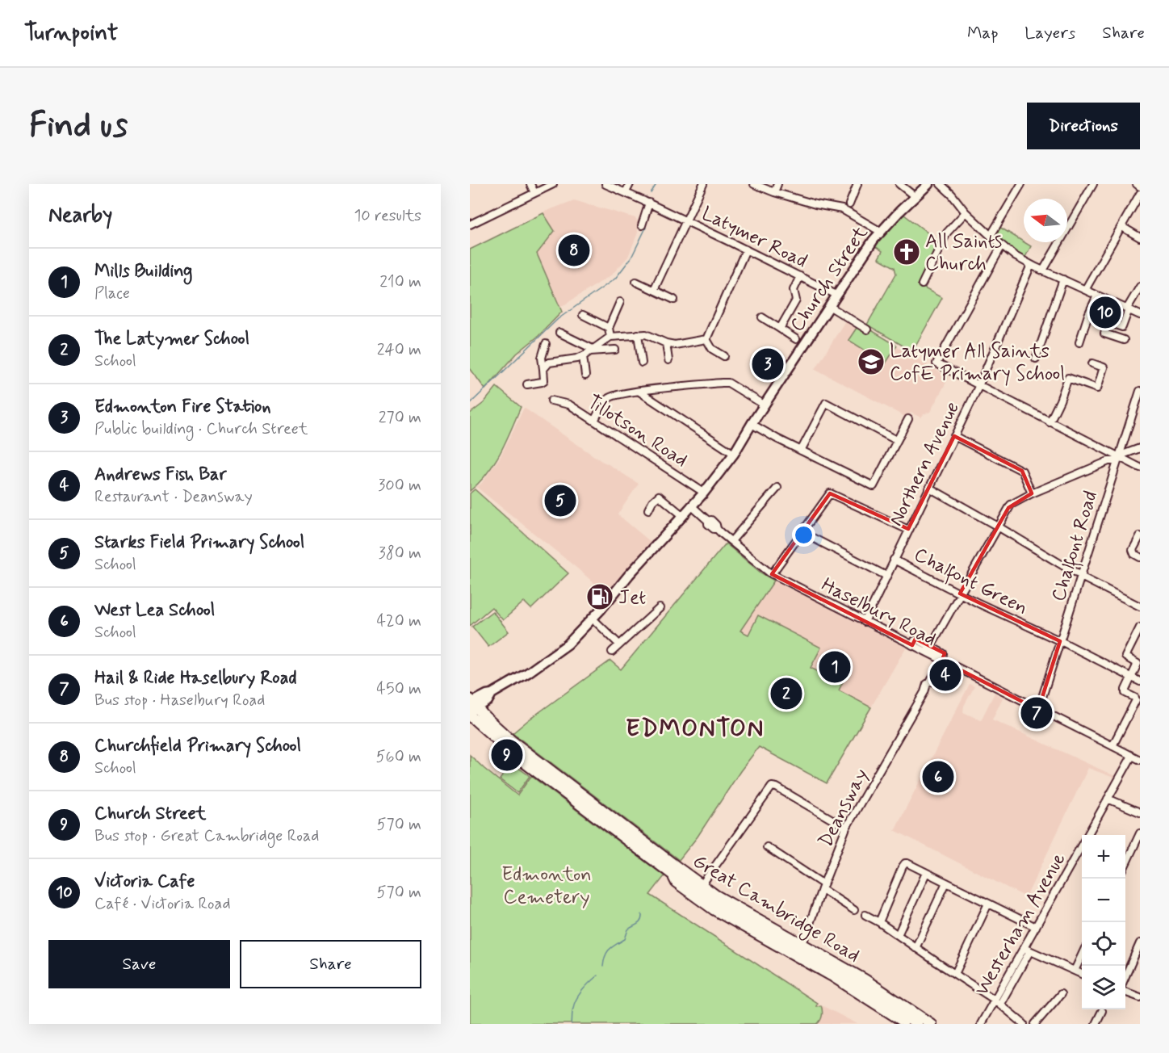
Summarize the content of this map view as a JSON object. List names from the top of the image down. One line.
{"streets":{"highway":["Great Cambridge Road"],"main road":["Church Street"],"street":["Latymer Road","Tillotson Road","Northern Avenue","Chalfont Road","Chalfont Green","Haselbury Road","Deansway","Westerham Avenue"]},"crossings":[["Latymer Road","Church Street"],["Church Street","Tillotson Road"],["Church Street","Haselbury Road"],["Northern Avenue","Chalfont Green"],["Northern Avenue","Haselbury Road"],["Chalfont Road","Chalfont Green"],["Chalfont Road","Haselbury Road"],["Haselbury Road","Deansway"],["Haselbury Road","Westerham Avenue"],["Deansway","Great Cambridge Road"]],"districts":["EDMONTON"],"parks":["Edmonton Cemetery"],"places":{"church":["All Saints Church"],"school or university":["Latymer All Saints CofE Primary School"],"fuel station":["Jet"]},"north":"left","page":{"header":"Turnpoint","nav":["Map","Layers","Share"],"buttons":["Directions",["Save","Share"]],"title":"Find us","heading":["Nearby","10 results"],"pins":["8","10","3","5","1","4","2","7","9","6"],"list":[{"mark":"1","name":"Mills Building","note":"Place","value":"210 m"},{"mark":"2","name":"The Latymer School","note":"School","value":"240 m"},{"mark":"3","name":"Edmonton Fire Station","note":"Public building · Church Street","value":"270 m"},{"mark":"4","name":"Andrews Fish Bar","note":"Restaurant · Deansway","value":"300 m"},{"mark":"5","name":"Starks Field Primary School","note":"School","value":"380 m"},{"mark":"6","name":"West Lea School","note":"School","value":"420 m"},{"mark":"7","name":"Hail & Ride Haselbury Road","note":"Bus stop · Haselbury Road","value":"450 m"},{"mark":"8","name":"Churchfield Primary School","note":"School","value":"560 m"},{"mark":"9","name":"Church Street","note":"Bus stop · Great Cambridge Road","value":"570 m"},{"mark":"10","name":"Victoria Cafe","note":"Café · Victoria Road","value":"570 m"}],"map_buttons":["+","−"]}}
